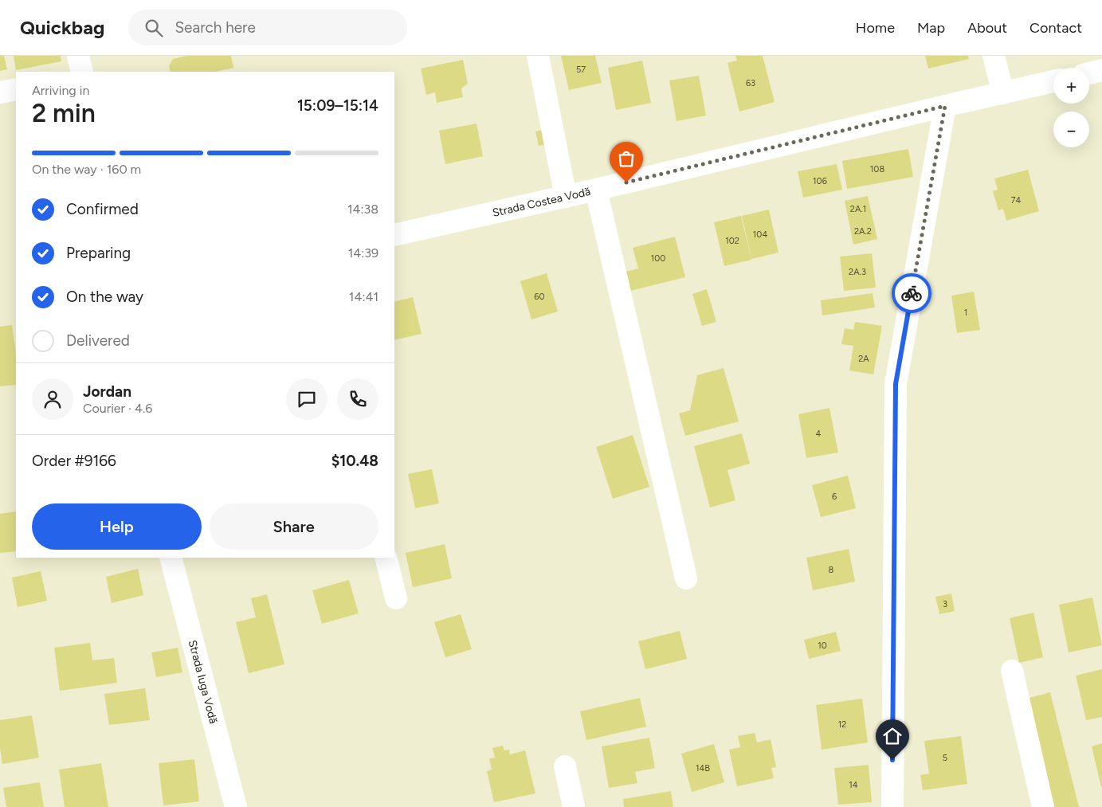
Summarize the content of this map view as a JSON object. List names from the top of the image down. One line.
{"streets":{"street":["Strada Costea Vodă","Strada Iuga Vodă"]},"house_numbers":["57","63","108","106","74","2A.1","2A.2","104","102","100","2A.3","60","1","2A","4","6","8","3","10","12","5","14B","14"],"page":{"header":"Quickbag","search":"Search here","nav":["Home","Map","About","Contact"],"map_buttons":["+","−"],"heading":["2 min","Arriving in","15:09–15:14"],"panel":["Jordan","Courier · 4.6","Order #9166","$10.48"],"bar":"On the way · 160 m","list":[["Confirmed","14:38"],["Preparing","14:39"],["On the way","14:41"],"Delivered"],"buttons":["Help","Share"]}}
